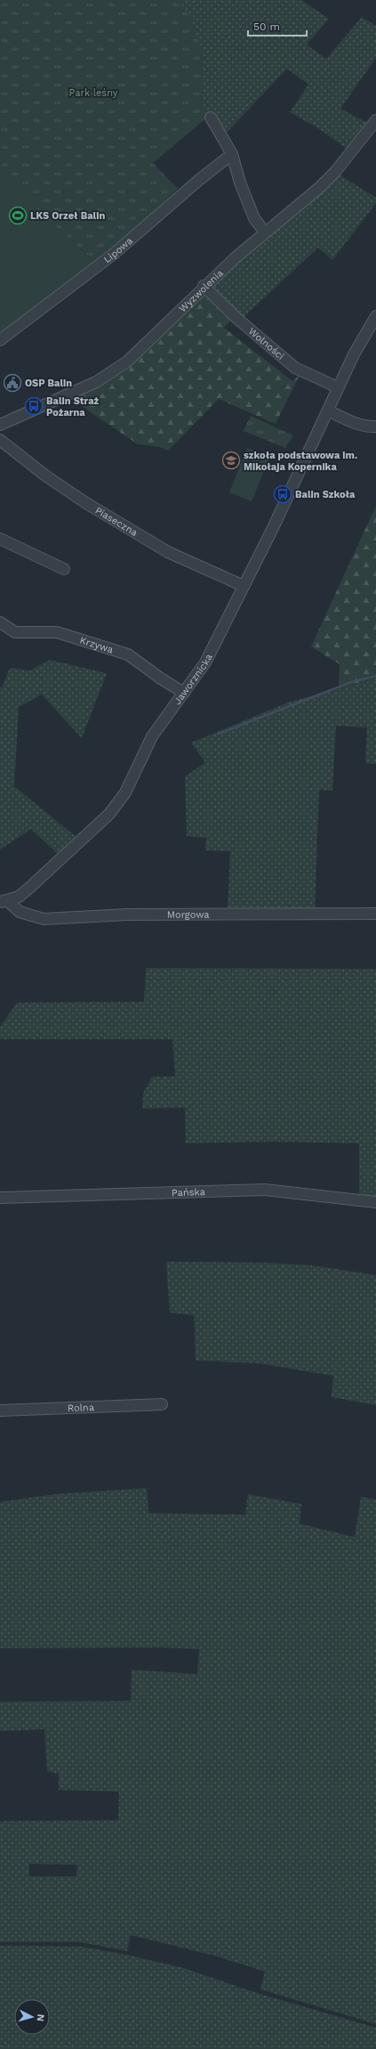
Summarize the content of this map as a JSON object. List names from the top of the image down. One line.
{"streets":{"street":["Lipowa","Wyzwolenia","Wolności","Piaseczna","Krzywa","Jaworznicka","Morgowa","Pańska","Rolna"]},"crossings":[["Wyzwolenia","Wolności"],["Wolności","Jaworznicka"],["Piaseczna","Jaworznicka"],["Krzywa","Jaworznicka"],["Jaworznicka","Morgowa"]],"parks":["Park leśny"],"places":{"sports":["LKS Orzeł Balin"],"public building":["OSP Balin"],"bus stop":["Balin Straż Pożarna","Balin Szkoła"],"school or university":["szkoła podstawowa im. Mikołaja Kopernika"]},"scale_bar":"50 m","north":"right"}
